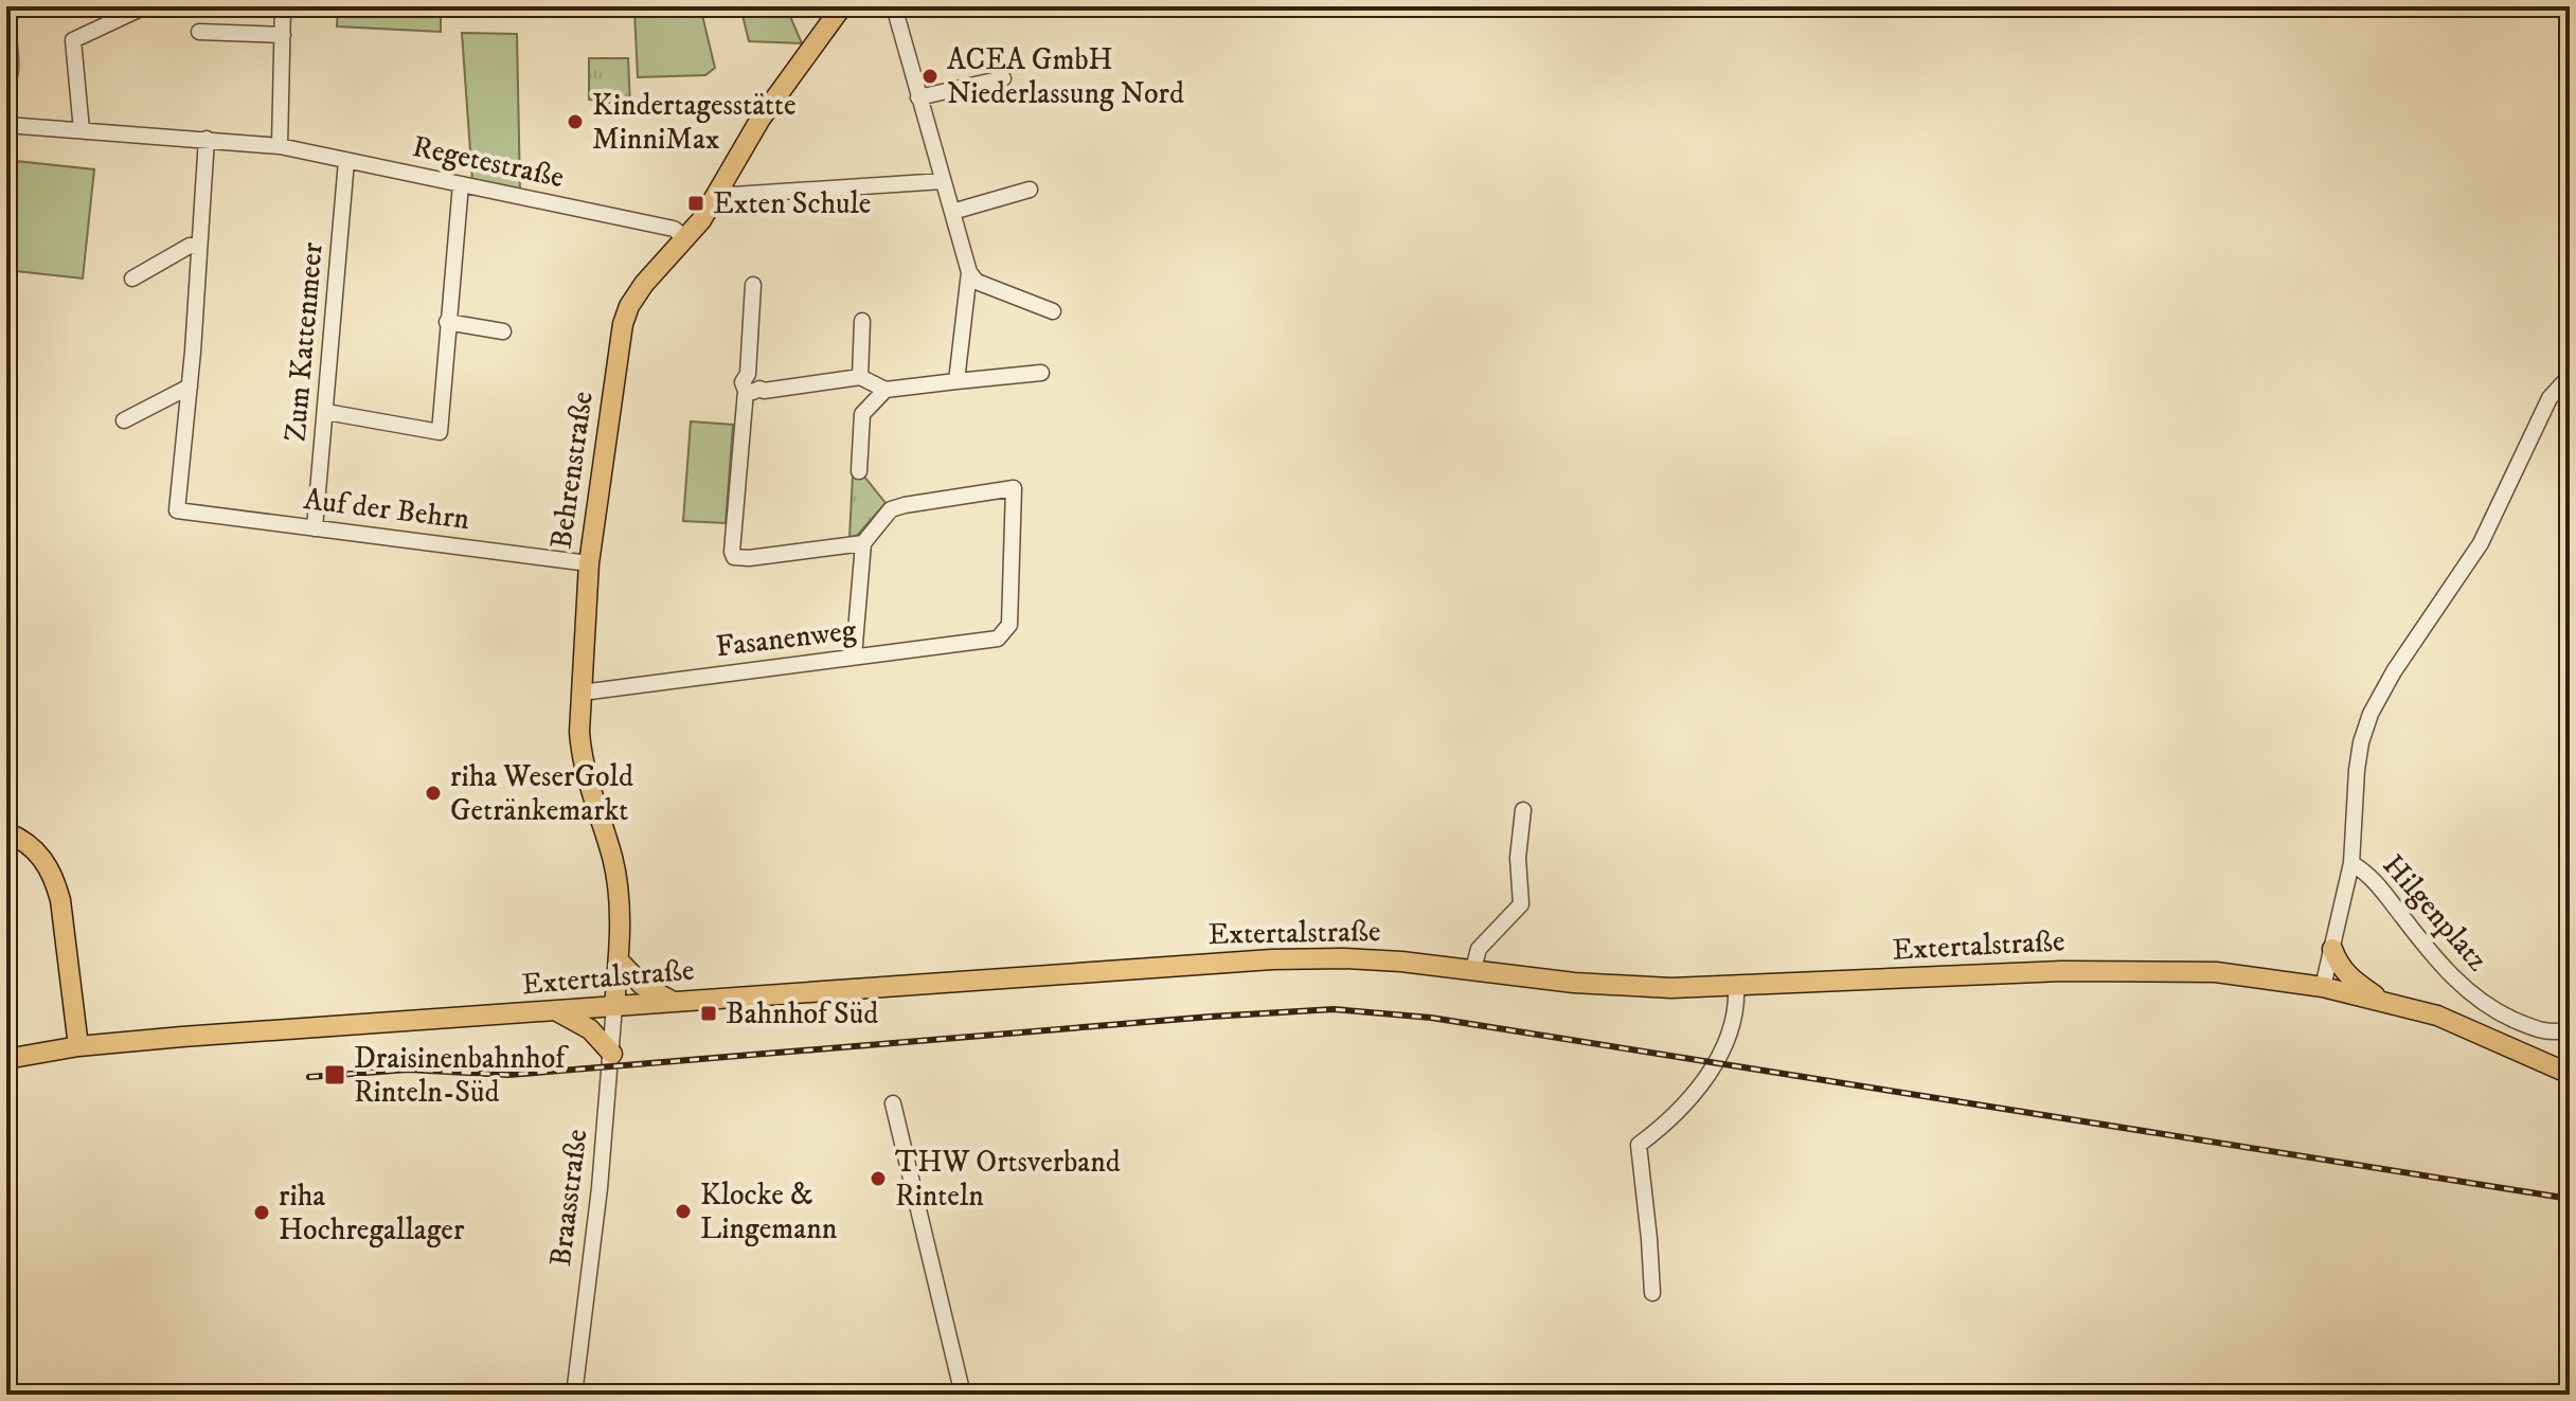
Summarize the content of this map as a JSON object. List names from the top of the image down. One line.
{"streets":{"main road":["Behrenstraße","Extertalstraße"],"street":["Regetestraße","Zum Kattenmeer","Auf der Behrn","Fasanenweg","Hilgenplatz","Braasstraße"]},"crossings":[["Regetestraße","Zum Kattenmeer"],["Regetestraße","Behrenstraße"],["Zum Kattenmeer","Auf der Behrn"],["Behrenstraße","Auf der Behrn"],["Behrenstraße","Fasanenweg"],["Behrenstraße","Extertalstraße"],["Behrenstraße","Braasstraße"],["Extertalstraße","Braasstraße"]],"places":{"other":["ACEA GmbH Niederlassung Nord","Kindertagesstätte MinniMax","riha WeserGold Getränkemarkt","THW Ortsverband Rinteln","Klocke & Lingemann","riha Hochregallager"],"transit":["Exten Schule","Bahnhof Süd","Draisinenbahnhof Rinteln-Süd"]}}
